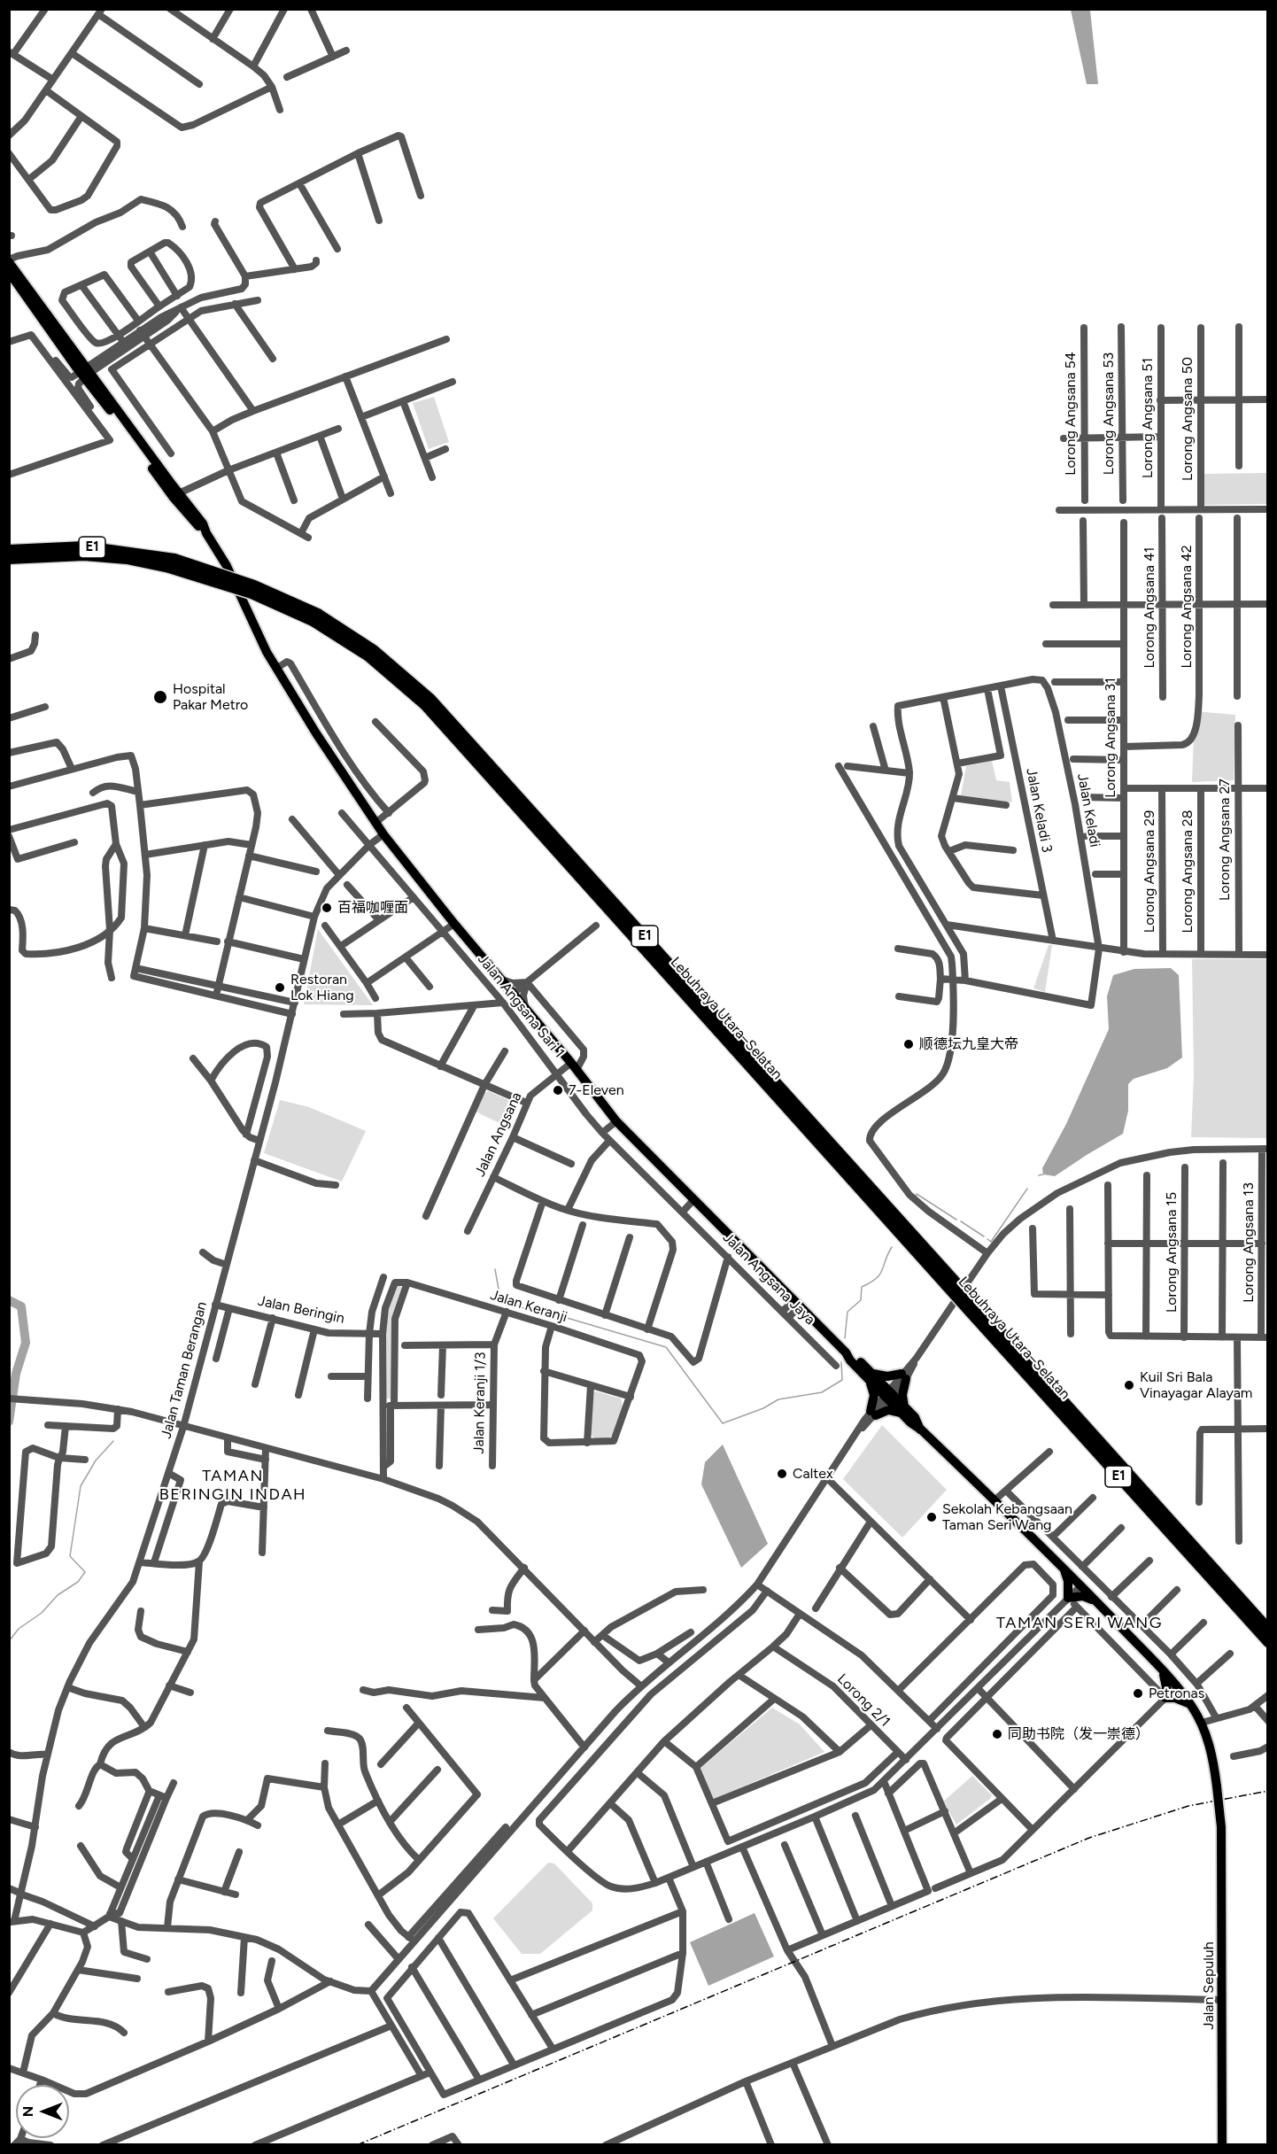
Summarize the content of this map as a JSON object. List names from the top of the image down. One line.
{"streets":{"highway":["E1","Lebuhraya Utara–Selatan"],"main road":["Jalan Sepuluh"],"street":["Lorong Angsana 54","Lorong Angsana 53","Lorong Angsana 51","Lorong Angsana 50","Lorong Angsana 42","Lorong Angsana 41","Lorong Angsana 31","Jalan Keladi 3","Jalan Keladi","Lorong Angsana 27","Lorong Angsana 29","Lorong Angsana 28","Jalan Angsana Sari 1","Jalan Angsana","Lorong Angsana 13","Lorong Angsana 15","Jalan Angsana Jaya","Jalan Keranji","Jalan Beringin","Jalan Taman Berangan","Jalan Keranji 1/3","Lorong 2/1"]},"crossings":[["Lorong Angsana 42","Lorong Angsana 31"],["Jalan Keladi 3","Jalan Keladi"],["Jalan Angsana Sari 1","Jalan Angsana"],["Jalan Angsana Sari 1","Jalan Angsana Jaya"],["Jalan Angsana Sari 1","Jalan Taman Berangan"],["Jalan Angsana","Jalan Sepuluh"],["Jalan Keranji","Jalan Beringin"],["Jalan Keranji","Jalan Keranji 1/3"],["Jalan Beringin","Jalan Taman Berangan"],["Jalan Taman Berangan","Jalan Sepuluh"]],"districts":["TAMAN BERINGIN INDAH","TAMAN SERI WANG"],"places":["Hospital Pakar Metro","百福咖喱面","Restoran Lok Hiang","顺德坛九皇大帝","7-Eleven","Kuil Sri Bala Vinayagar Alayam","Caltex","Sekolah Kebangsaan Taman Seri Wang","Petronas","同助书院（发一崇德）"],"north":"left"}
